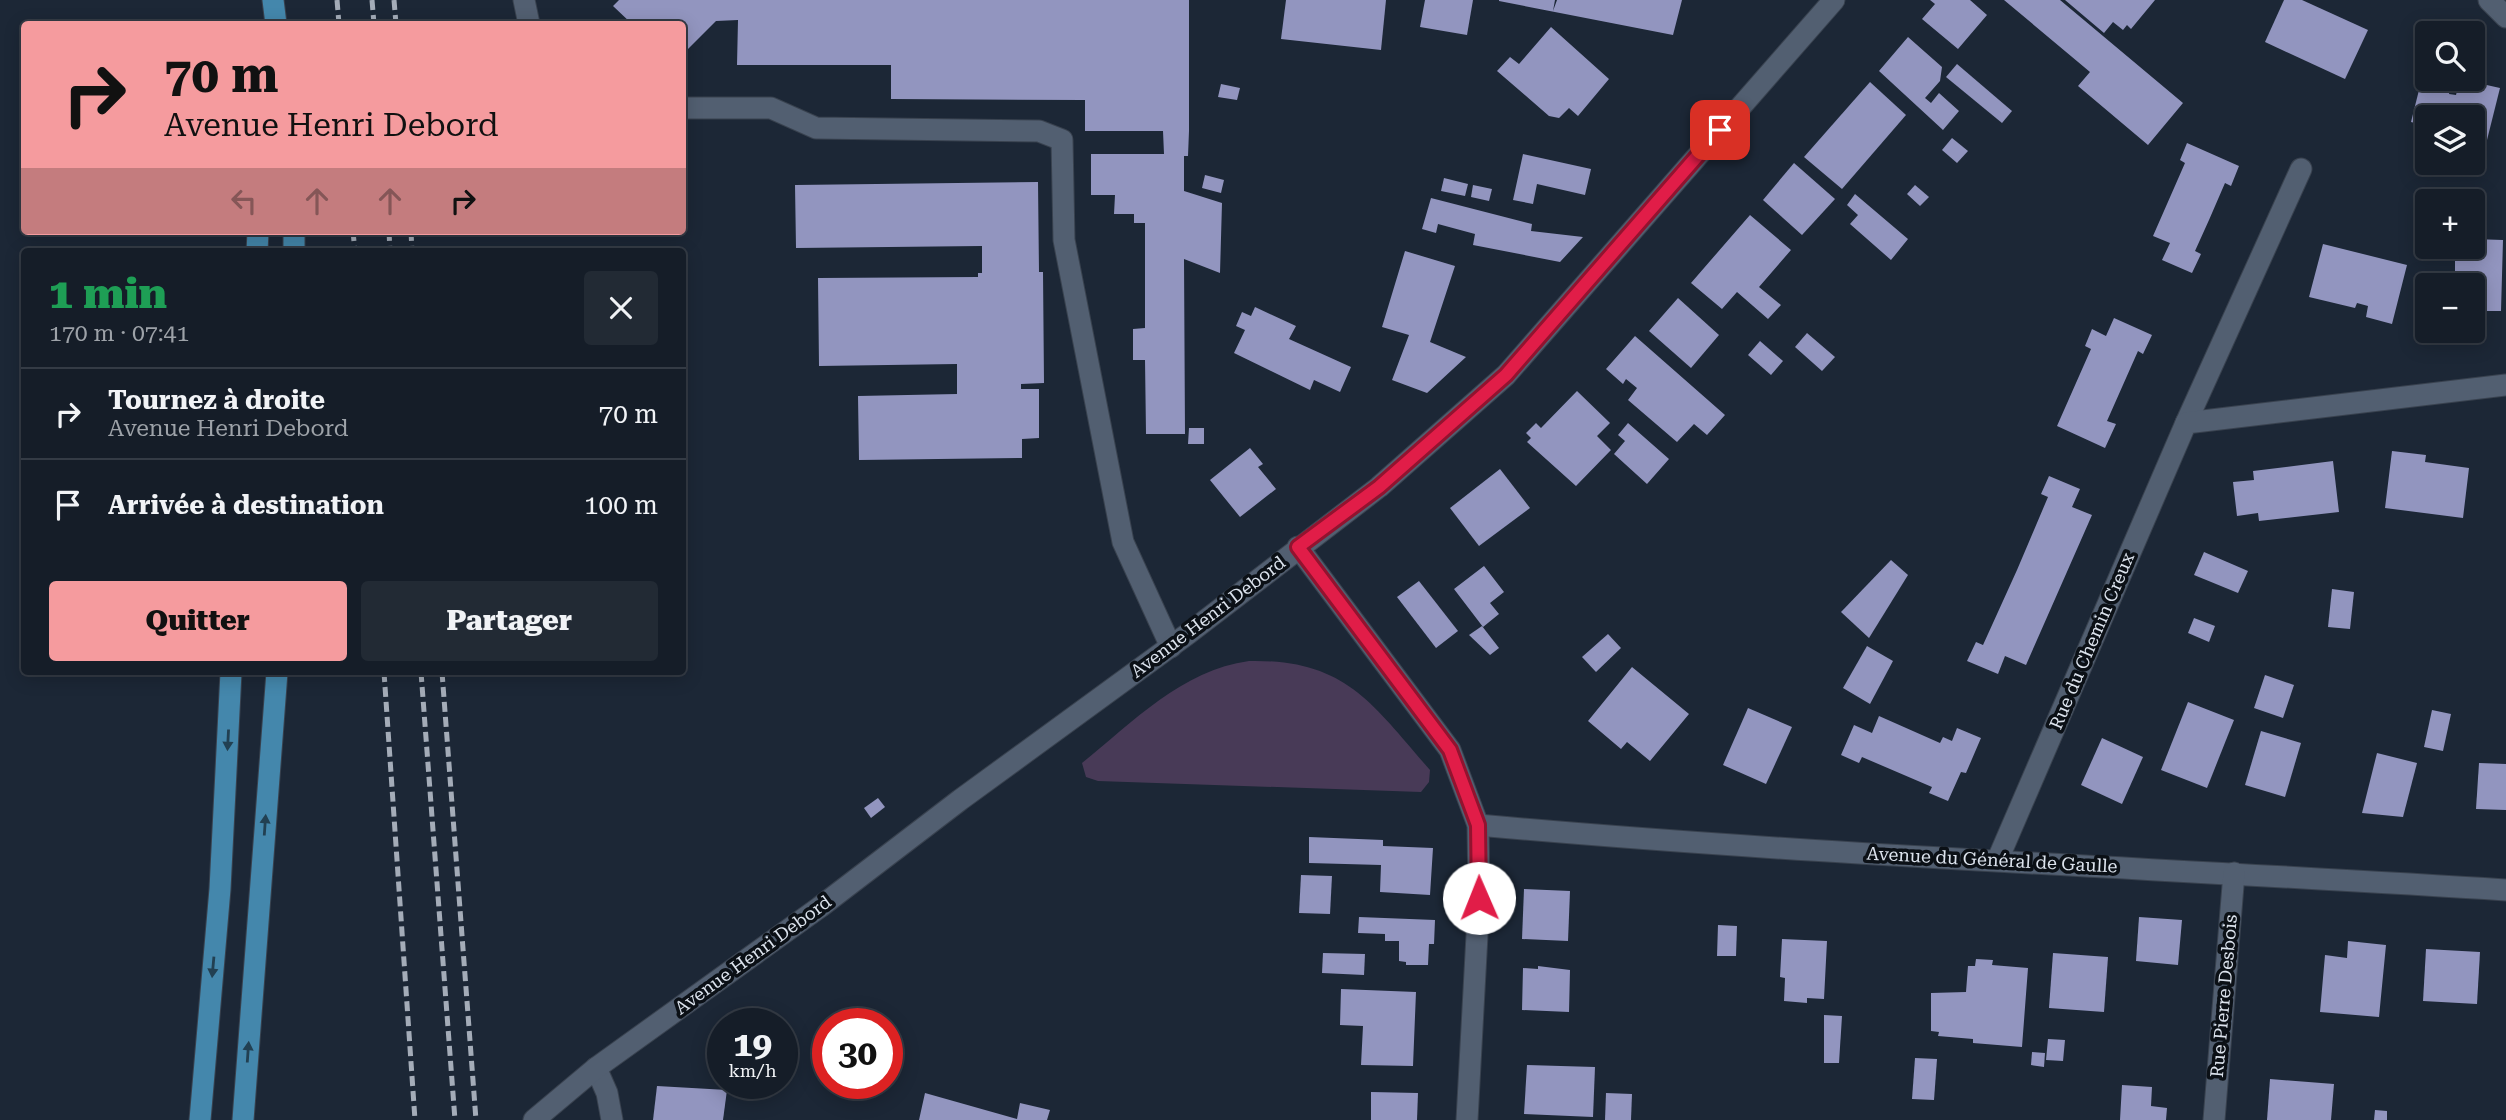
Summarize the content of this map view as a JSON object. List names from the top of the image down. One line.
{"streets":{"street":["Avenue Henri Debord","Rue du Chemin Creux","Avenue du Général de Gaulle","Rue Pierre Desbois"]},"crossings":[["Rue du Chemin Creux","Avenue du Général de Gaulle"],["Avenue du Général de Gaulle","Rue Pierre Desbois"]],"page":{"map_buttons":["+","−"],"turn":["70 m","Avenue Henri Debord"],"heading":["1 min","170 m · 07:41"],"list":[{"name":"Tournez à droite","note":"Avenue Henri Debord","value":"70 m"},{"name":"Arrivée à destination","value":"100 m"}],"buttons":["Quitter","Partager"],"speed":"19 km/h","limit":"30"}}
